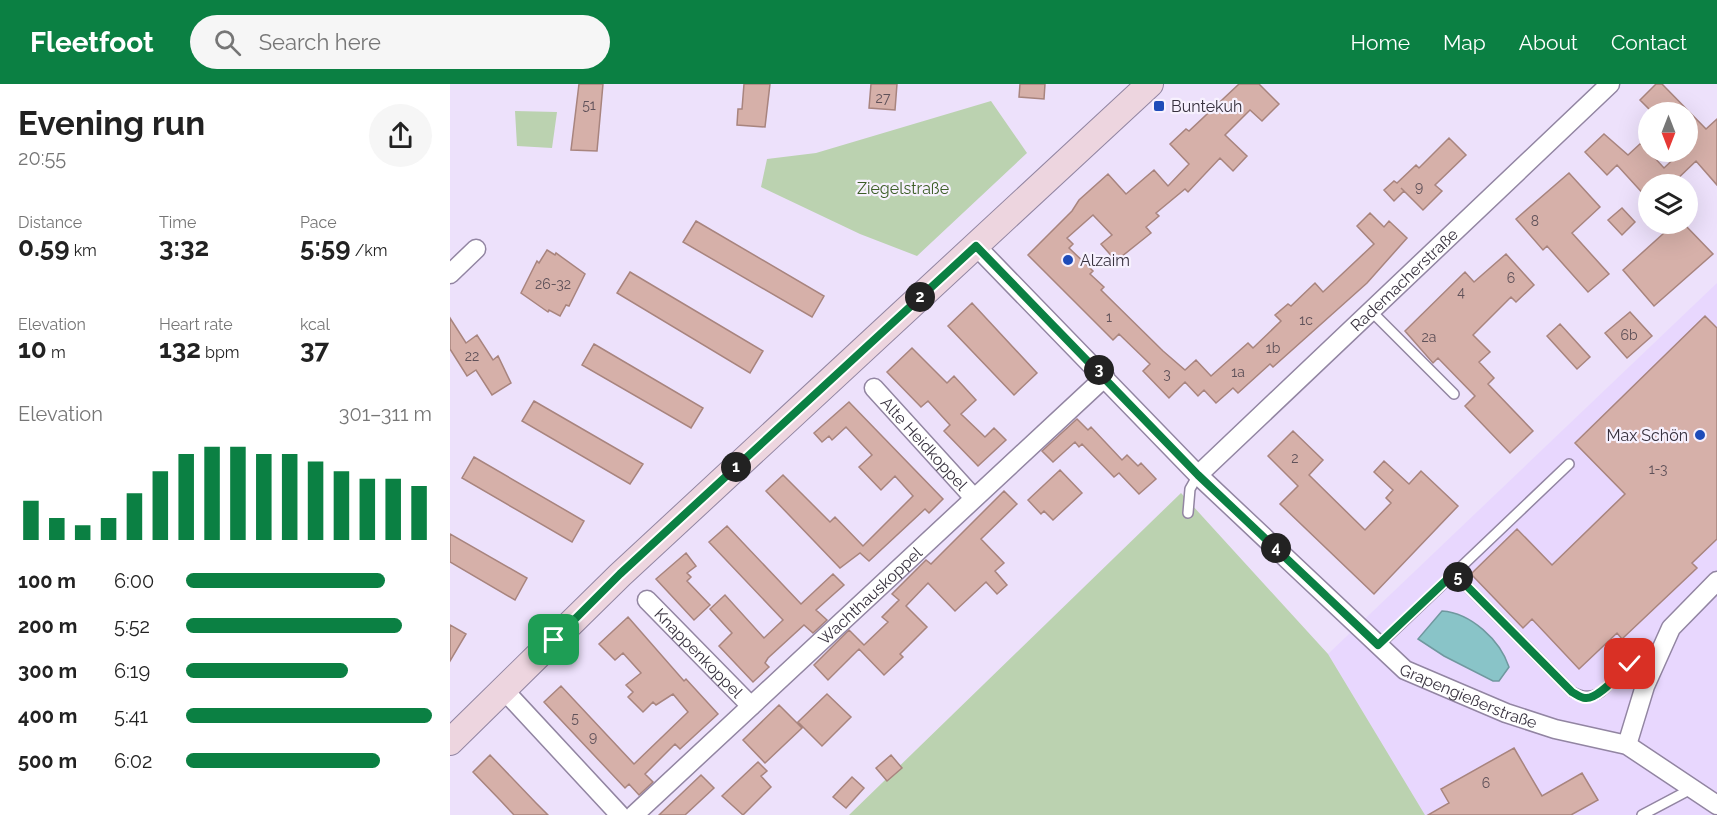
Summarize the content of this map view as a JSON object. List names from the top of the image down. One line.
{"streets":{"street":["Rademacherstraße","Alte Heidkoppel","Wachthauskoppel","Knappenkoppel","Grapengießerstraße"]},"crossings":[["Rademacherstraße","Grapengießerstraße"],["Alte Heidkoppel","Wachthauskoppel"],["Wachthauskoppel","Knappenkoppel"],["Wachthauskoppel","Grapengießerstraße"]],"parks":["Ziegelstraße"],"places":{"transit":["Buntekuh"],"other":["Alzaim","Max Schön"]},"house_numbers":["27","51","9","8","6","26-32","4","1","1c","6b","2a","1b","22","1a","3","2","1-3","5","9","6"],"north":"bottom","page":{"header":"Fleetfoot","search":"Search here","nav":["Home","Map","About","Contact"],"heading":["Evening run","20:55"],"stats":[["Distance","0.59 km"],["Time","3:32"],["Pace","5:59 /km"],["Elevation","10 m"],["Heart rate","132 bpm"],["kcal","37"]],"pins":["2","3","1","4","5"],"chart":["Elevation","301–311 m"],"list":[{"name":"100 m","note":"6:00"},{"name":"200 m","note":"5:52"},{"name":"300 m","note":"6:19"},{"name":"400 m","note":"5:41"},{"name":"500 m","note":"6:02"}]}}
